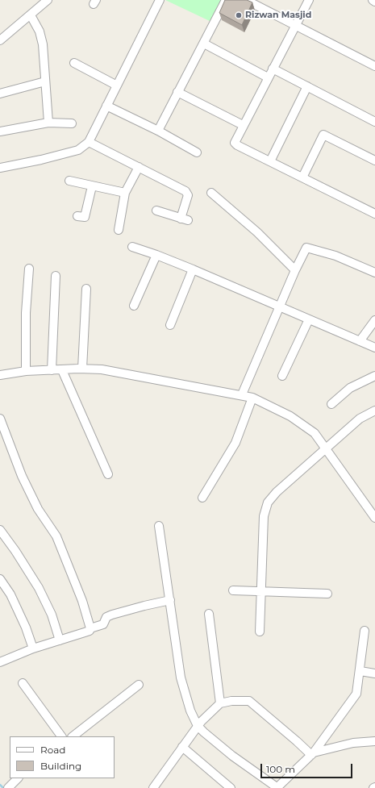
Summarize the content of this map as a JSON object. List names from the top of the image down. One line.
{"places":["Rizwan Masjid"],"legend":["Road","Building"],"scale_bar":"100 m"}
